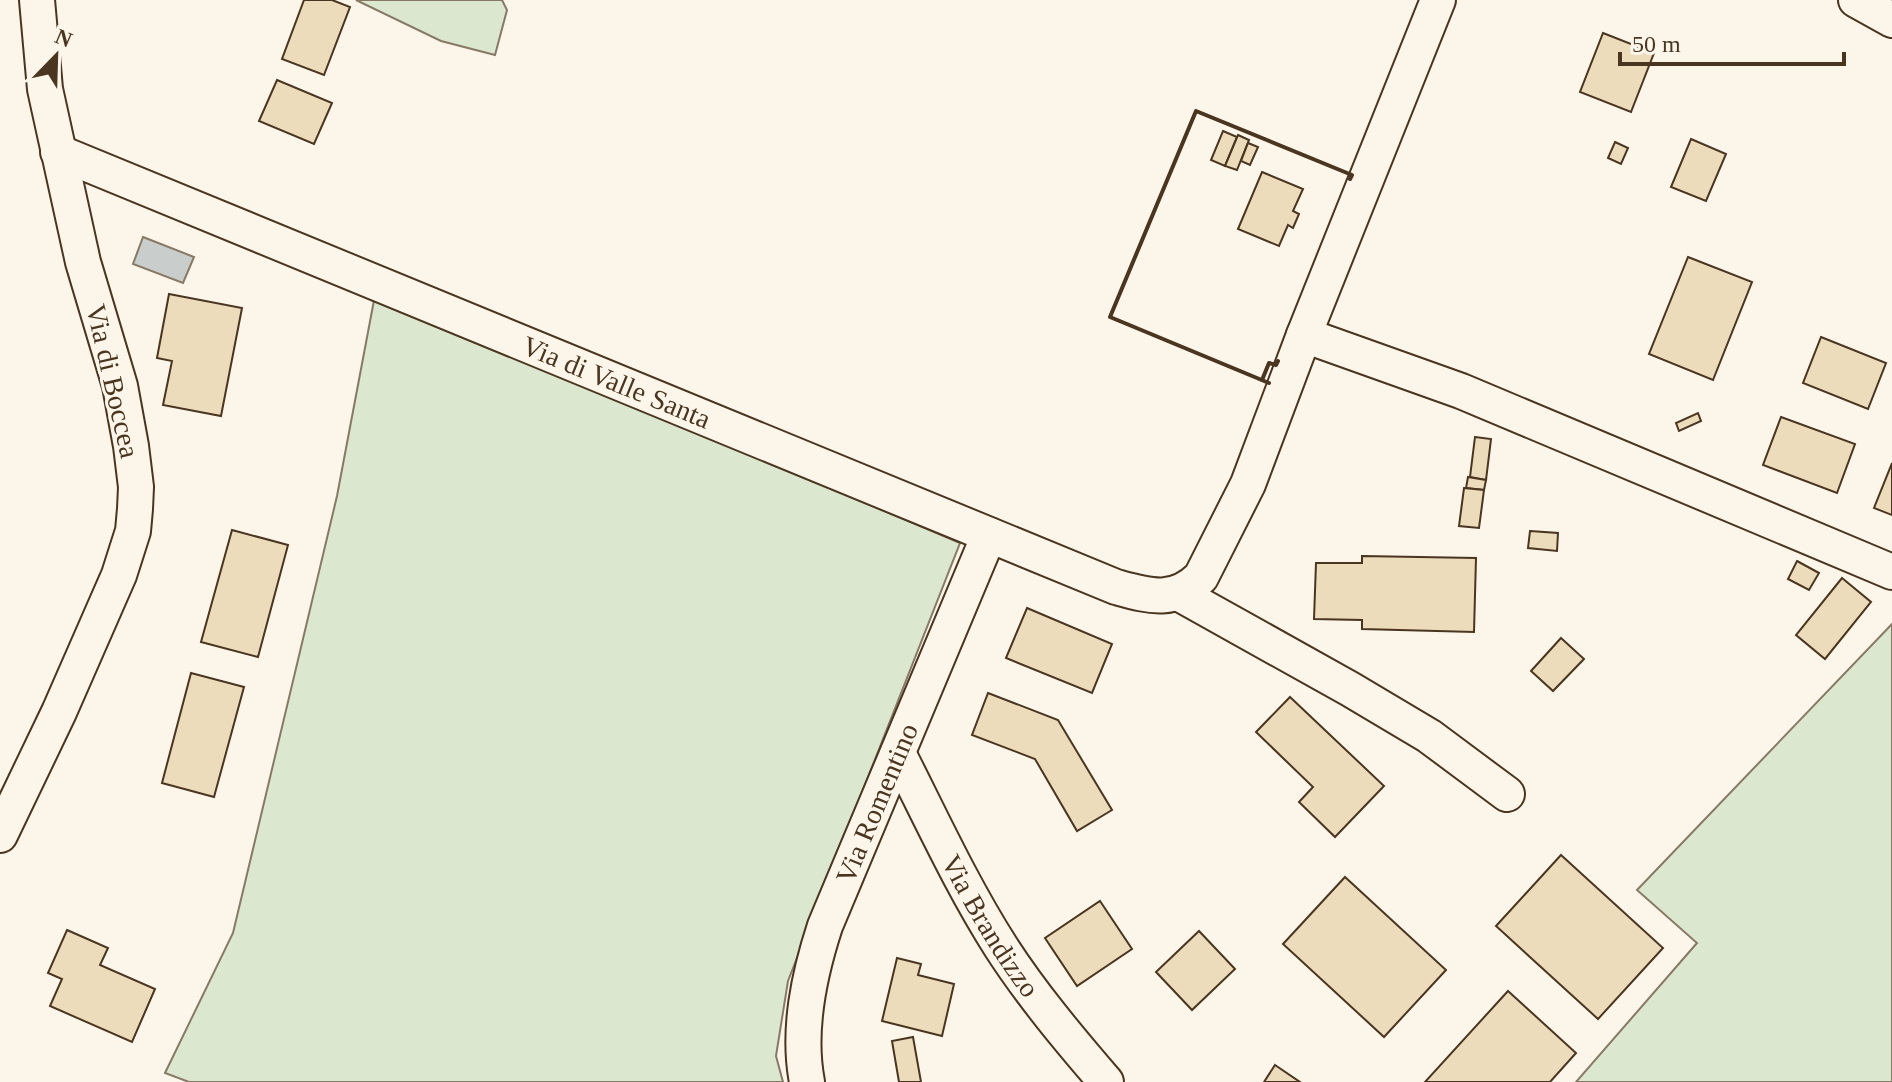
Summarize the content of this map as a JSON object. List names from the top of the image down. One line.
{"streets":{"street":["Via di Boccea","Via di Valle Santa","Via Romentino","Via Brandizzo"]},"crossings":[["Via di Boccea","Via di Valle Santa"],["Via di Valle Santa","Via Romentino"],["Via Romentino","Via Brandizzo"]],"scale_bar":"50 m","north":"top right"}
